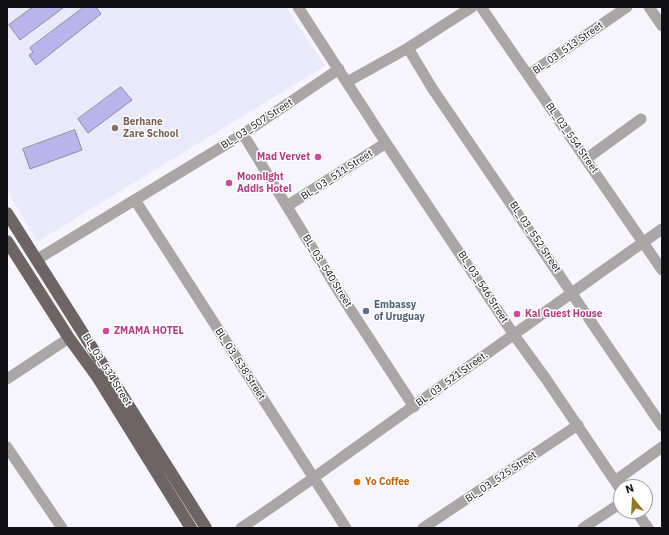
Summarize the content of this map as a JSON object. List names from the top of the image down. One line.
{"streets":{"main road":["BL_03_534 Street"],"street":["BL_03_513 Street","BL_03_507 Street","BL_03_554 Street","BL_03_511 Street","BL_03_552 Street","BL_03_540 Street","BL_03_546 Street","BL_03_538 Street","BL_03_521 Street.","BL_03_525 Street"]},"crossings":[["BL_03_513 Street","BL_03_554 Street"],["BL_03_507 Street","BL_03_540 Street"],["BL_03_507 Street","BL_03_538 Street"],["BL_03_507 Street","BL_03_534 Street"],["BL_03_554 Street","BL_03_521 Street."],["BL_03_511 Street","BL_03_540 Street"],["BL_03_511 Street","BL_03_546 Street"],["BL_03_552 Street","BL_03_521 Street."],["BL_03_540 Street","BL_03_521 Street."],["BL_03_546 Street","BL_03_521 Street."],["BL_03_546 Street","BL_03_525 Street"],["BL_03_538 Street","BL_03_521 Street."]],"places":["Berhane Zare School","Mad Vervet","Moonlight Addis Hotel","Embassy of Uruguay","Kal Guest House","ZMAMA HOTEL","Yo Coffee"],"north":"top"}
